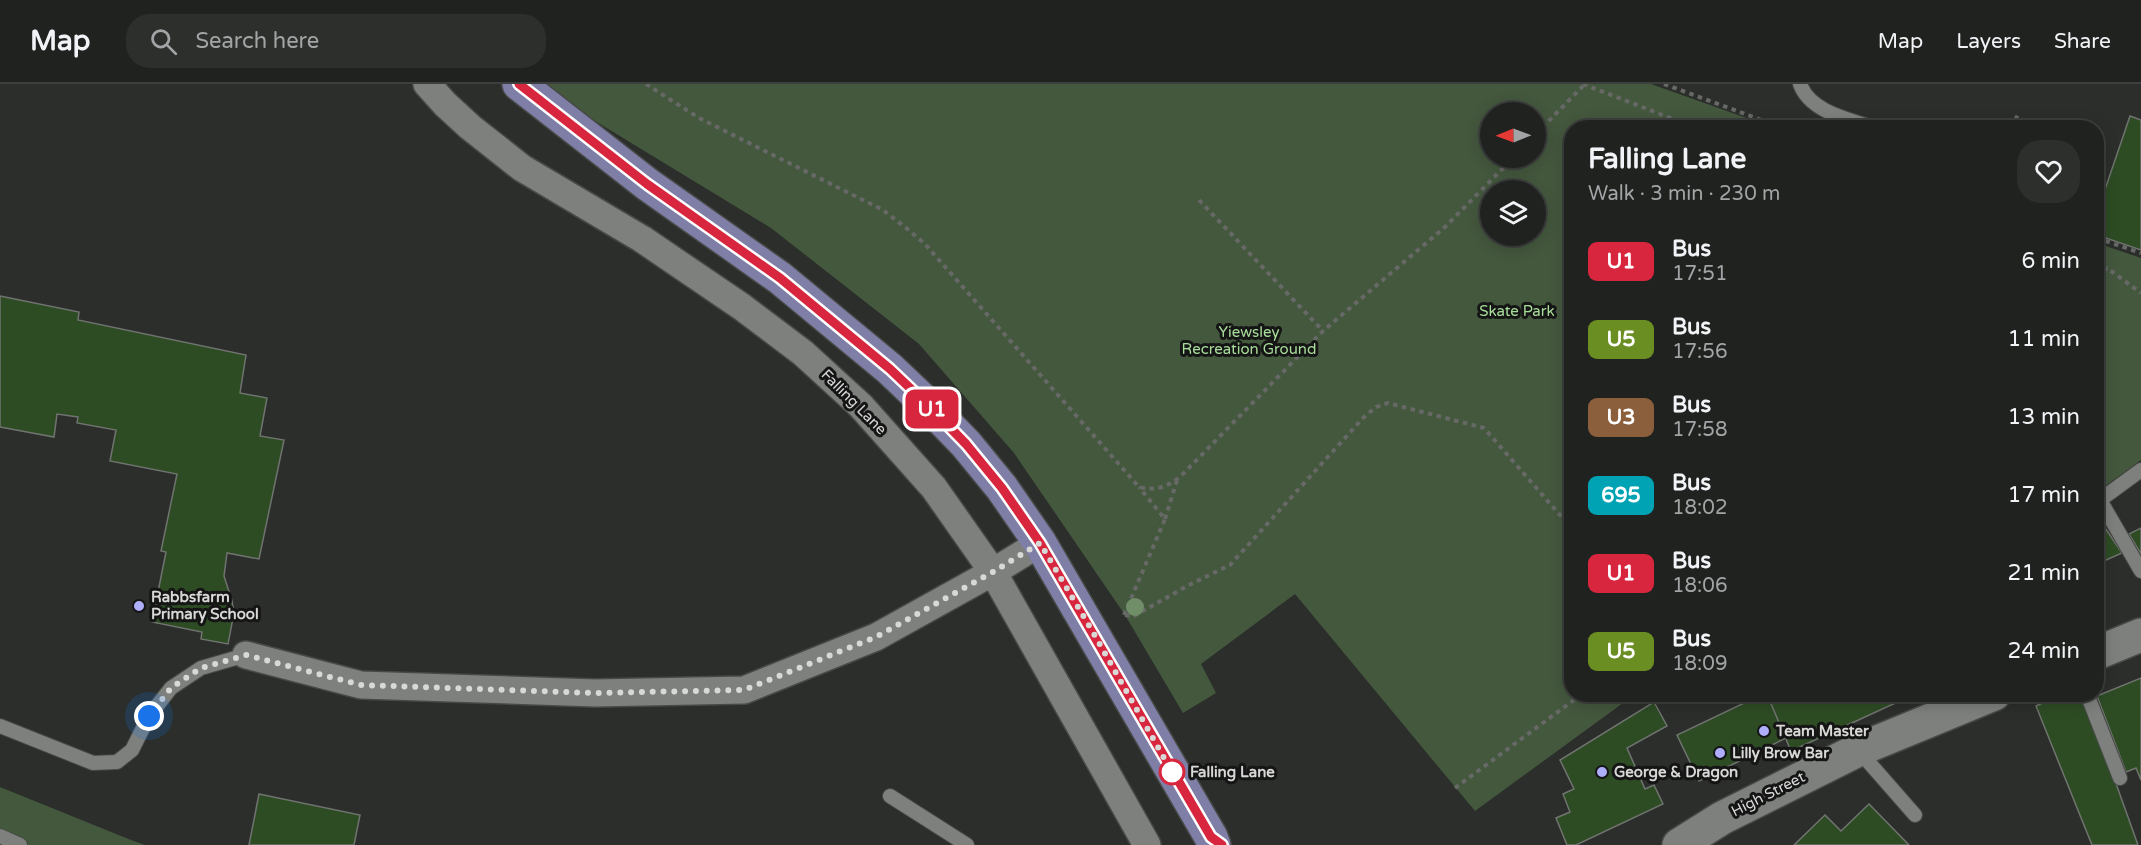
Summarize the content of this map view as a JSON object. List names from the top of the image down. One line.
{"streets":{"street":["Falling Lane","High Street"]},"parks":["Skate Park","Yiewsley Recreation Ground"],"places":["Rabbsfarm Primary School","Team Master","Lilly Brow Bar","Falling Lane","George & Dragon"],"lines":["bus line U1"],"north":"left","page":{"header":"Map","search":"Search here","nav":["Map","Layers","Share"],"on_map":"U1","heading":["Falling Lane","Walk · 3 min · 230 m"],"list":[{"mark":"U1","name":"Bus","note":"17:51","value":"6 min"},{"mark":"U5","name":"Bus","note":"17:56","value":"11 min"},{"mark":"U3","name":"Bus","note":"17:58","value":"13 min"},{"mark":"695","name":"Bus","note":"18:02","value":"17 min"},{"mark":"U1","name":"Bus","note":"18:06","value":"21 min"},{"mark":"U5","name":"Bus","note":"18:09","value":"24 min"}]}}
